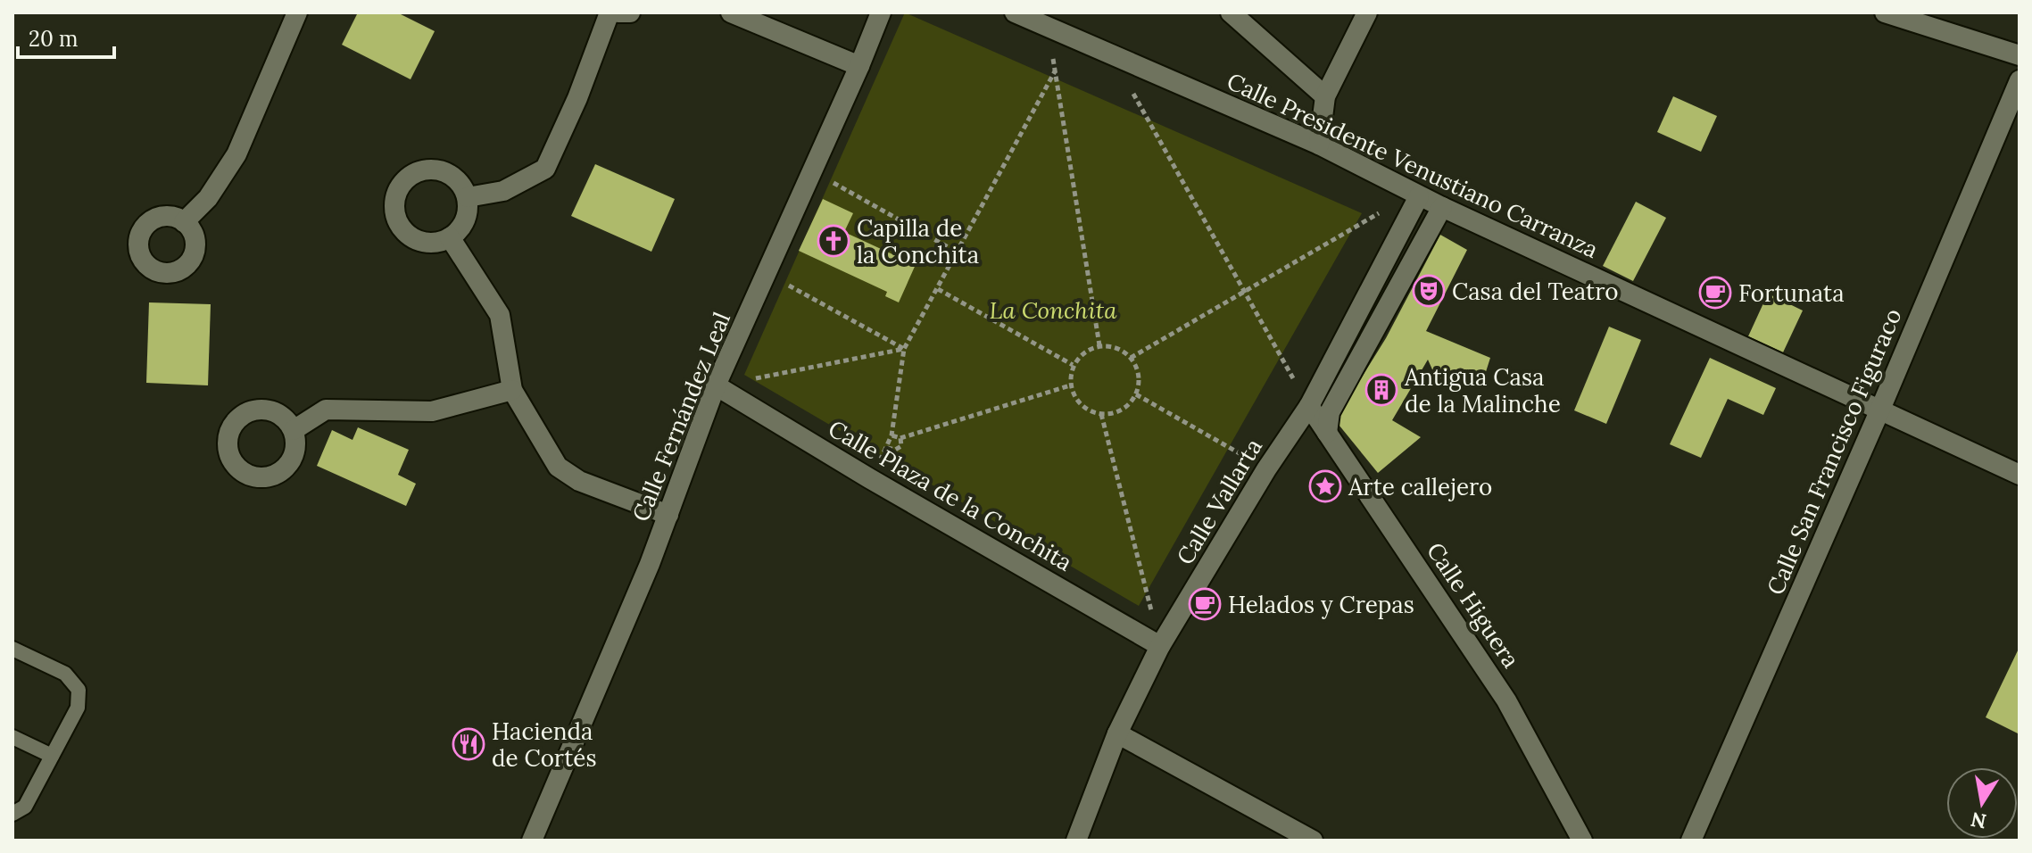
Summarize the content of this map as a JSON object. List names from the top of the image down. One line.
{"streets":{"street":["Calle Presidente Venustiano Carranza","Calle Fernández Leal","Calle San Francisco Figuraco","Calle Plaza de la Conchita","Calle Vallarta","Calle Higuera"]},"crossings":[["Calle Presidente Venustiano Carranza","Calle San Francisco Figuraco"],["Calle Presidente Venustiano Carranza","Calle Vallarta"],["Calle Fernández Leal","Calle Plaza de la Conchita"],["Calle Plaza de la Conchita","Calle Vallarta"],["Calle Vallarta","Calle Higuera"]],"parks":["La Conchita"],"places":{"church":["Capilla de la Conchita"],"theatre":["Casa del Teatro"],"cafe":["Fortunata","Helados y Crepas"],"building":["Antigua Casa de la Malinche"],"place":["Arte callejero"],"restaurant":["Hacienda de Cortés"]},"scale_bar":"20 m","north":"bottom"}
